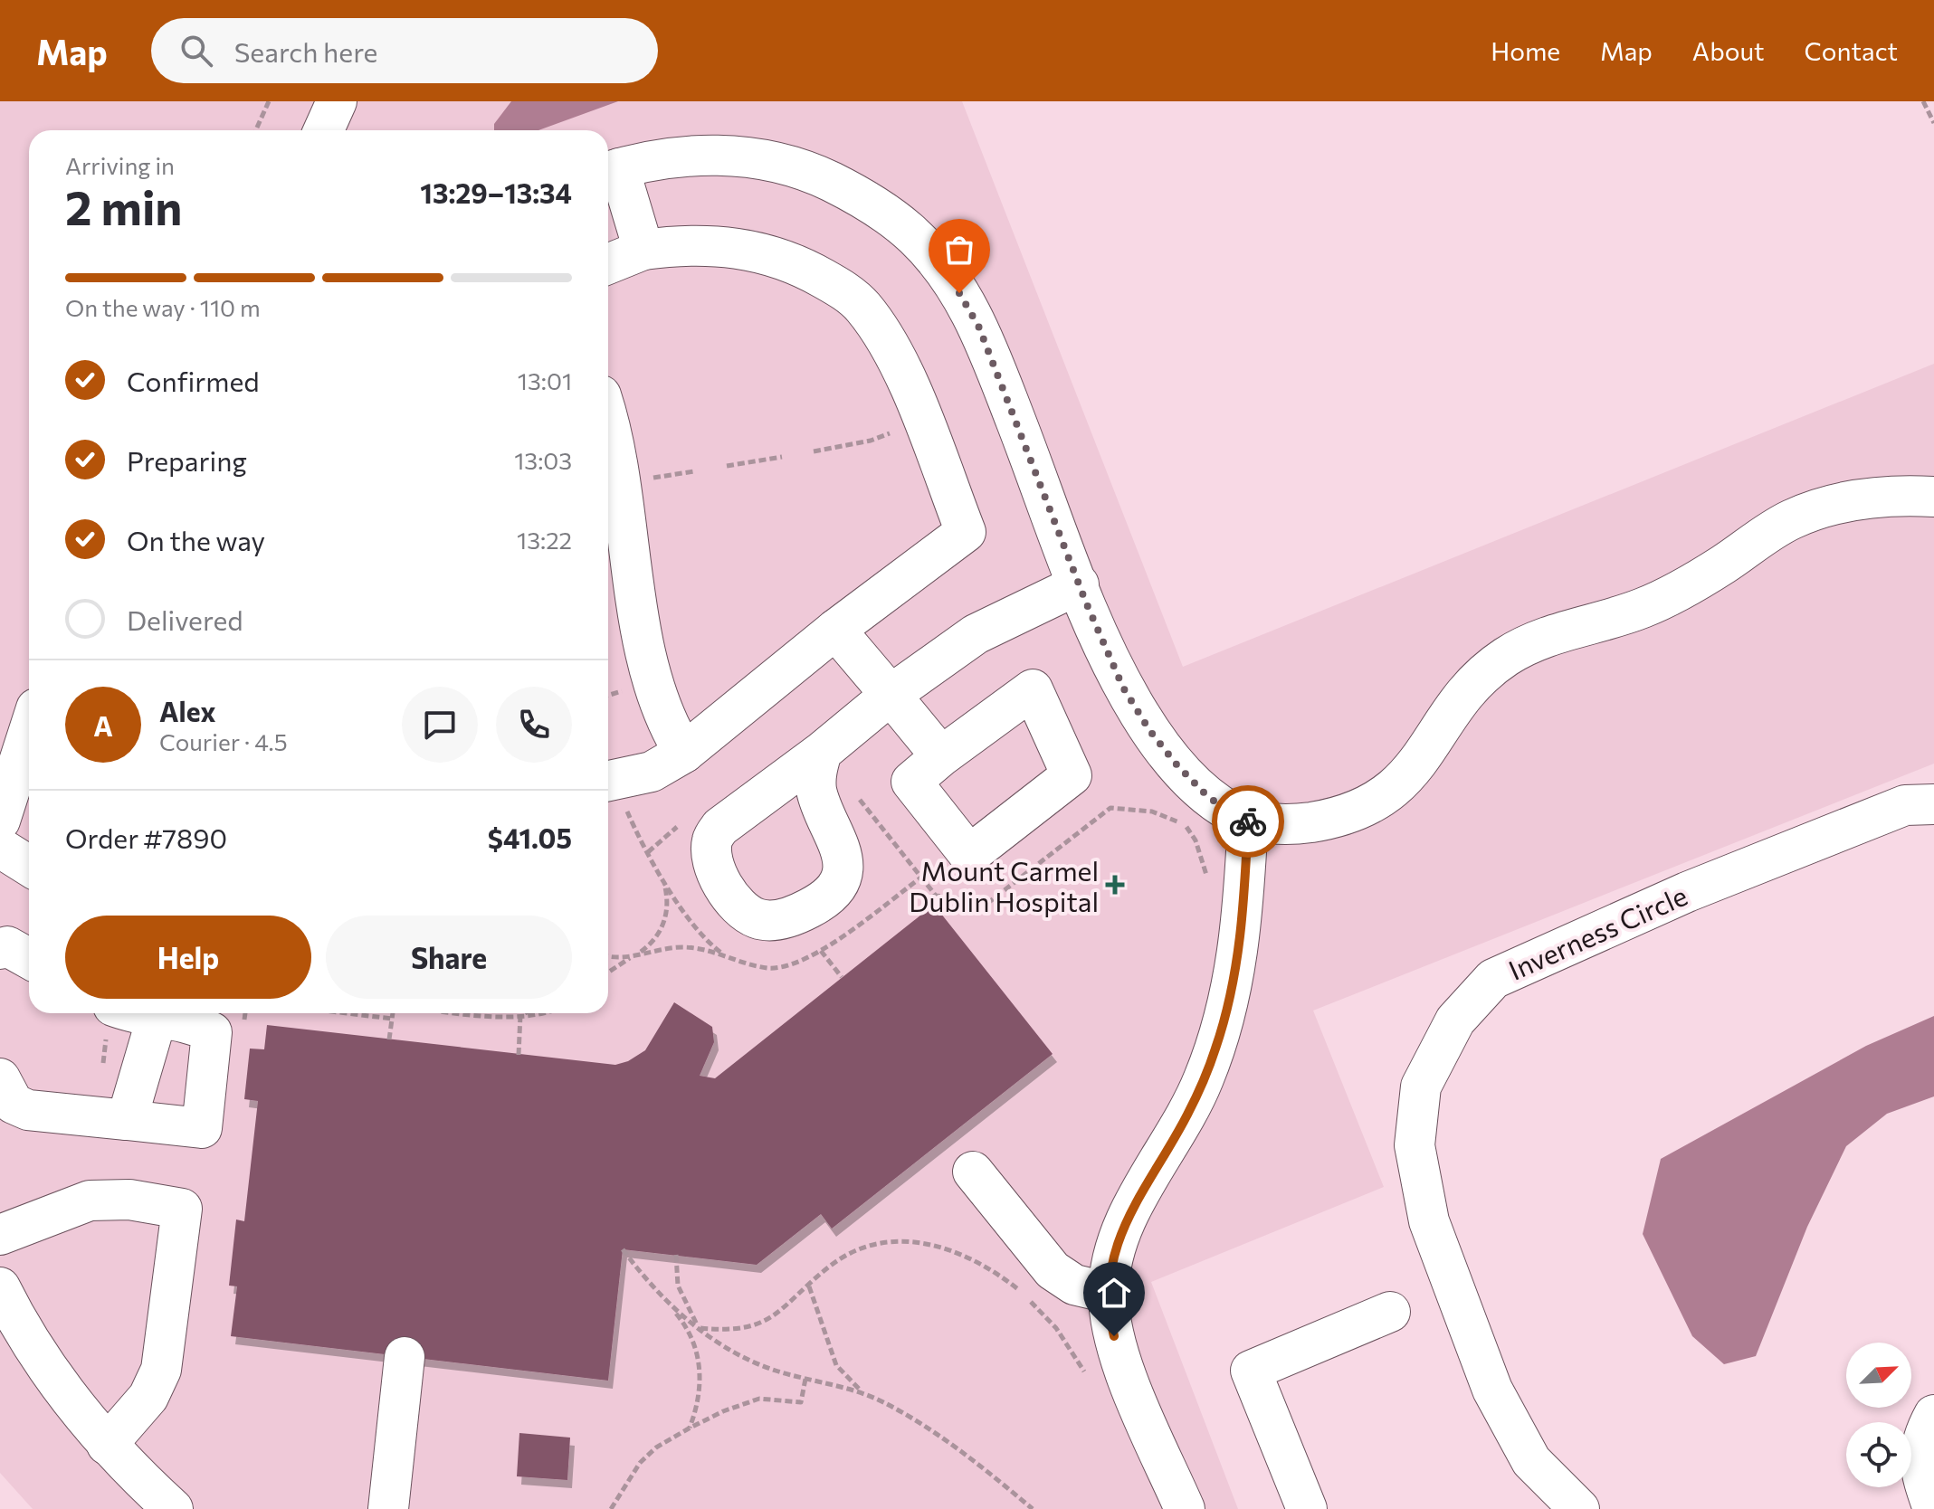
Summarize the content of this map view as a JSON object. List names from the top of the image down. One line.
{"streets":{"street":["Inverness Circle"]},"places":{"health":["Mount Carmel Dublin Hospital"]},"north":"top right","page":{"header":"Map","search":"Search here","nav":["Home","Map","About","Contact"],"heading":["2 min","Arriving in","13:29–13:34"],"panel":["Alex","Courier · 4.5","Order #7890","$41.05"],"bar":"On the way · 110 m","list":[["Confirmed","13:01"],["Preparing","13:03"],["On the way","13:22"],"Delivered"],"round":"A","buttons":["Help","Share"]}}
